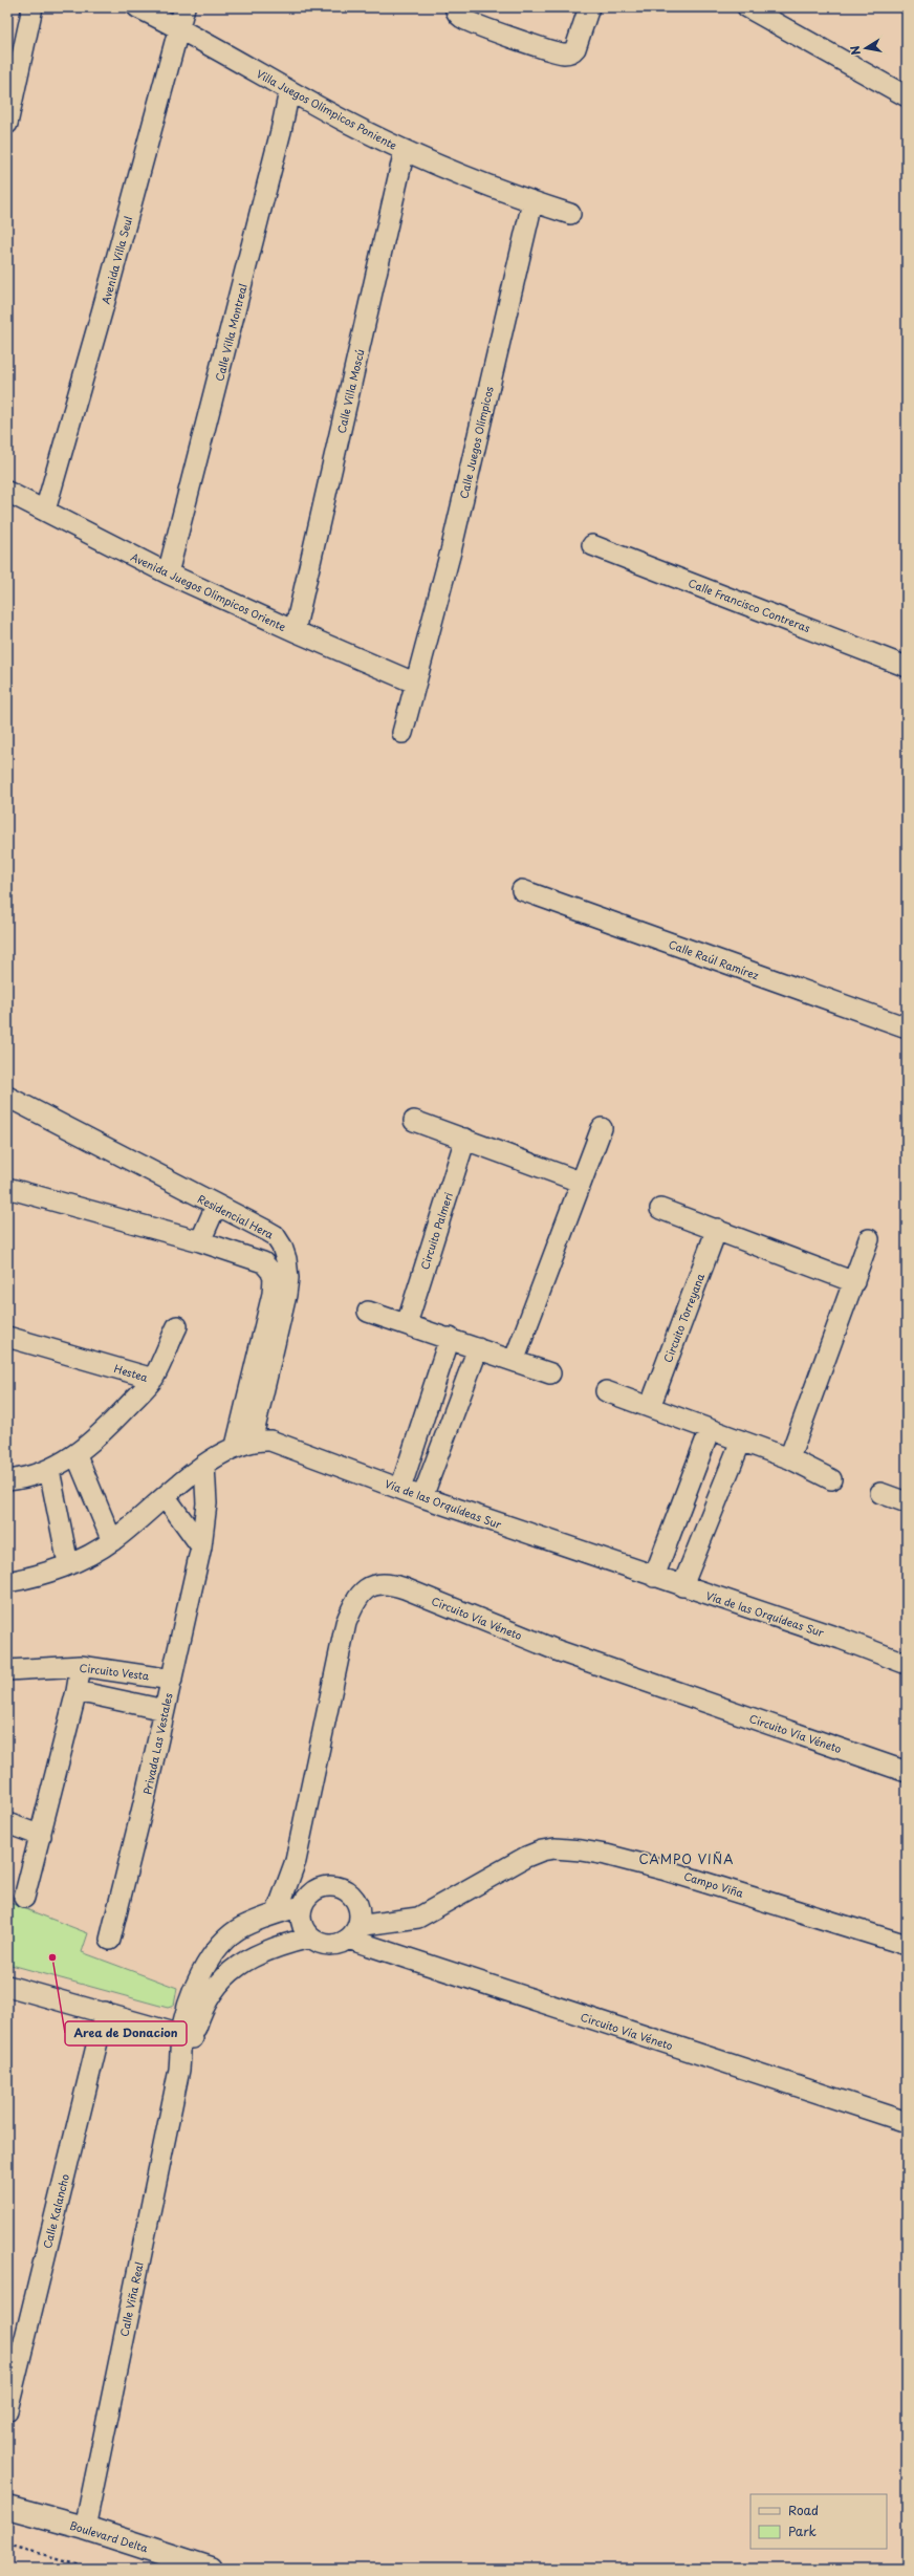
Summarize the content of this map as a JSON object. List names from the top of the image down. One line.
{"streets":{"main road":["Boulevard Delta"],"street":["Villa Juegos Olímpicos Poniente","Avenida Villa Seul","Calle Villa Montreal","Calle Villa Moscú","Calle Juegos Olímpicos","Avenida Juegos Olimpicos Oriente","Calle Francisco Contreras","Calle Raúl Ramírez","Residencial Hera","Circuito Palmeri","Circuito Torreyana","Hestea","Vía de las Orquídeas Sur","Circuito Vía Véneto","Circuito Vesta","Privada Las Vestales","Campo Viña","Calle Kalancho","Calle Viña Real"]},"crossings":[["Villa Juegos Olímpicos Poniente","Avenida Villa Seul"],["Villa Juegos Olímpicos Poniente","Calle Villa Montreal"],["Villa Juegos Olímpicos Poniente","Calle Villa Moscú"],["Villa Juegos Olímpicos Poniente","Calle Juegos Olímpicos"],["Avenida Villa Seul","Avenida Juegos Olimpicos Oriente"],["Calle Villa Montreal","Avenida Juegos Olimpicos Oriente"],["Calle Villa Moscú","Avenida Juegos Olimpicos Oriente"],["Calle Juegos Olímpicos","Avenida Juegos Olimpicos Oriente"],["Residencial Hera","Vía de las Orquídeas Sur"],["Circuito Vía Véneto","Campo Viña"],["Circuito Vesta","Privada Las Vestales"],["Calle Viña Real","Boulevard Delta"]],"districts":["CAMPO VIÑA"],"places":["Area de Donacion"],"legend":["Road","Park"],"north":"left"}
